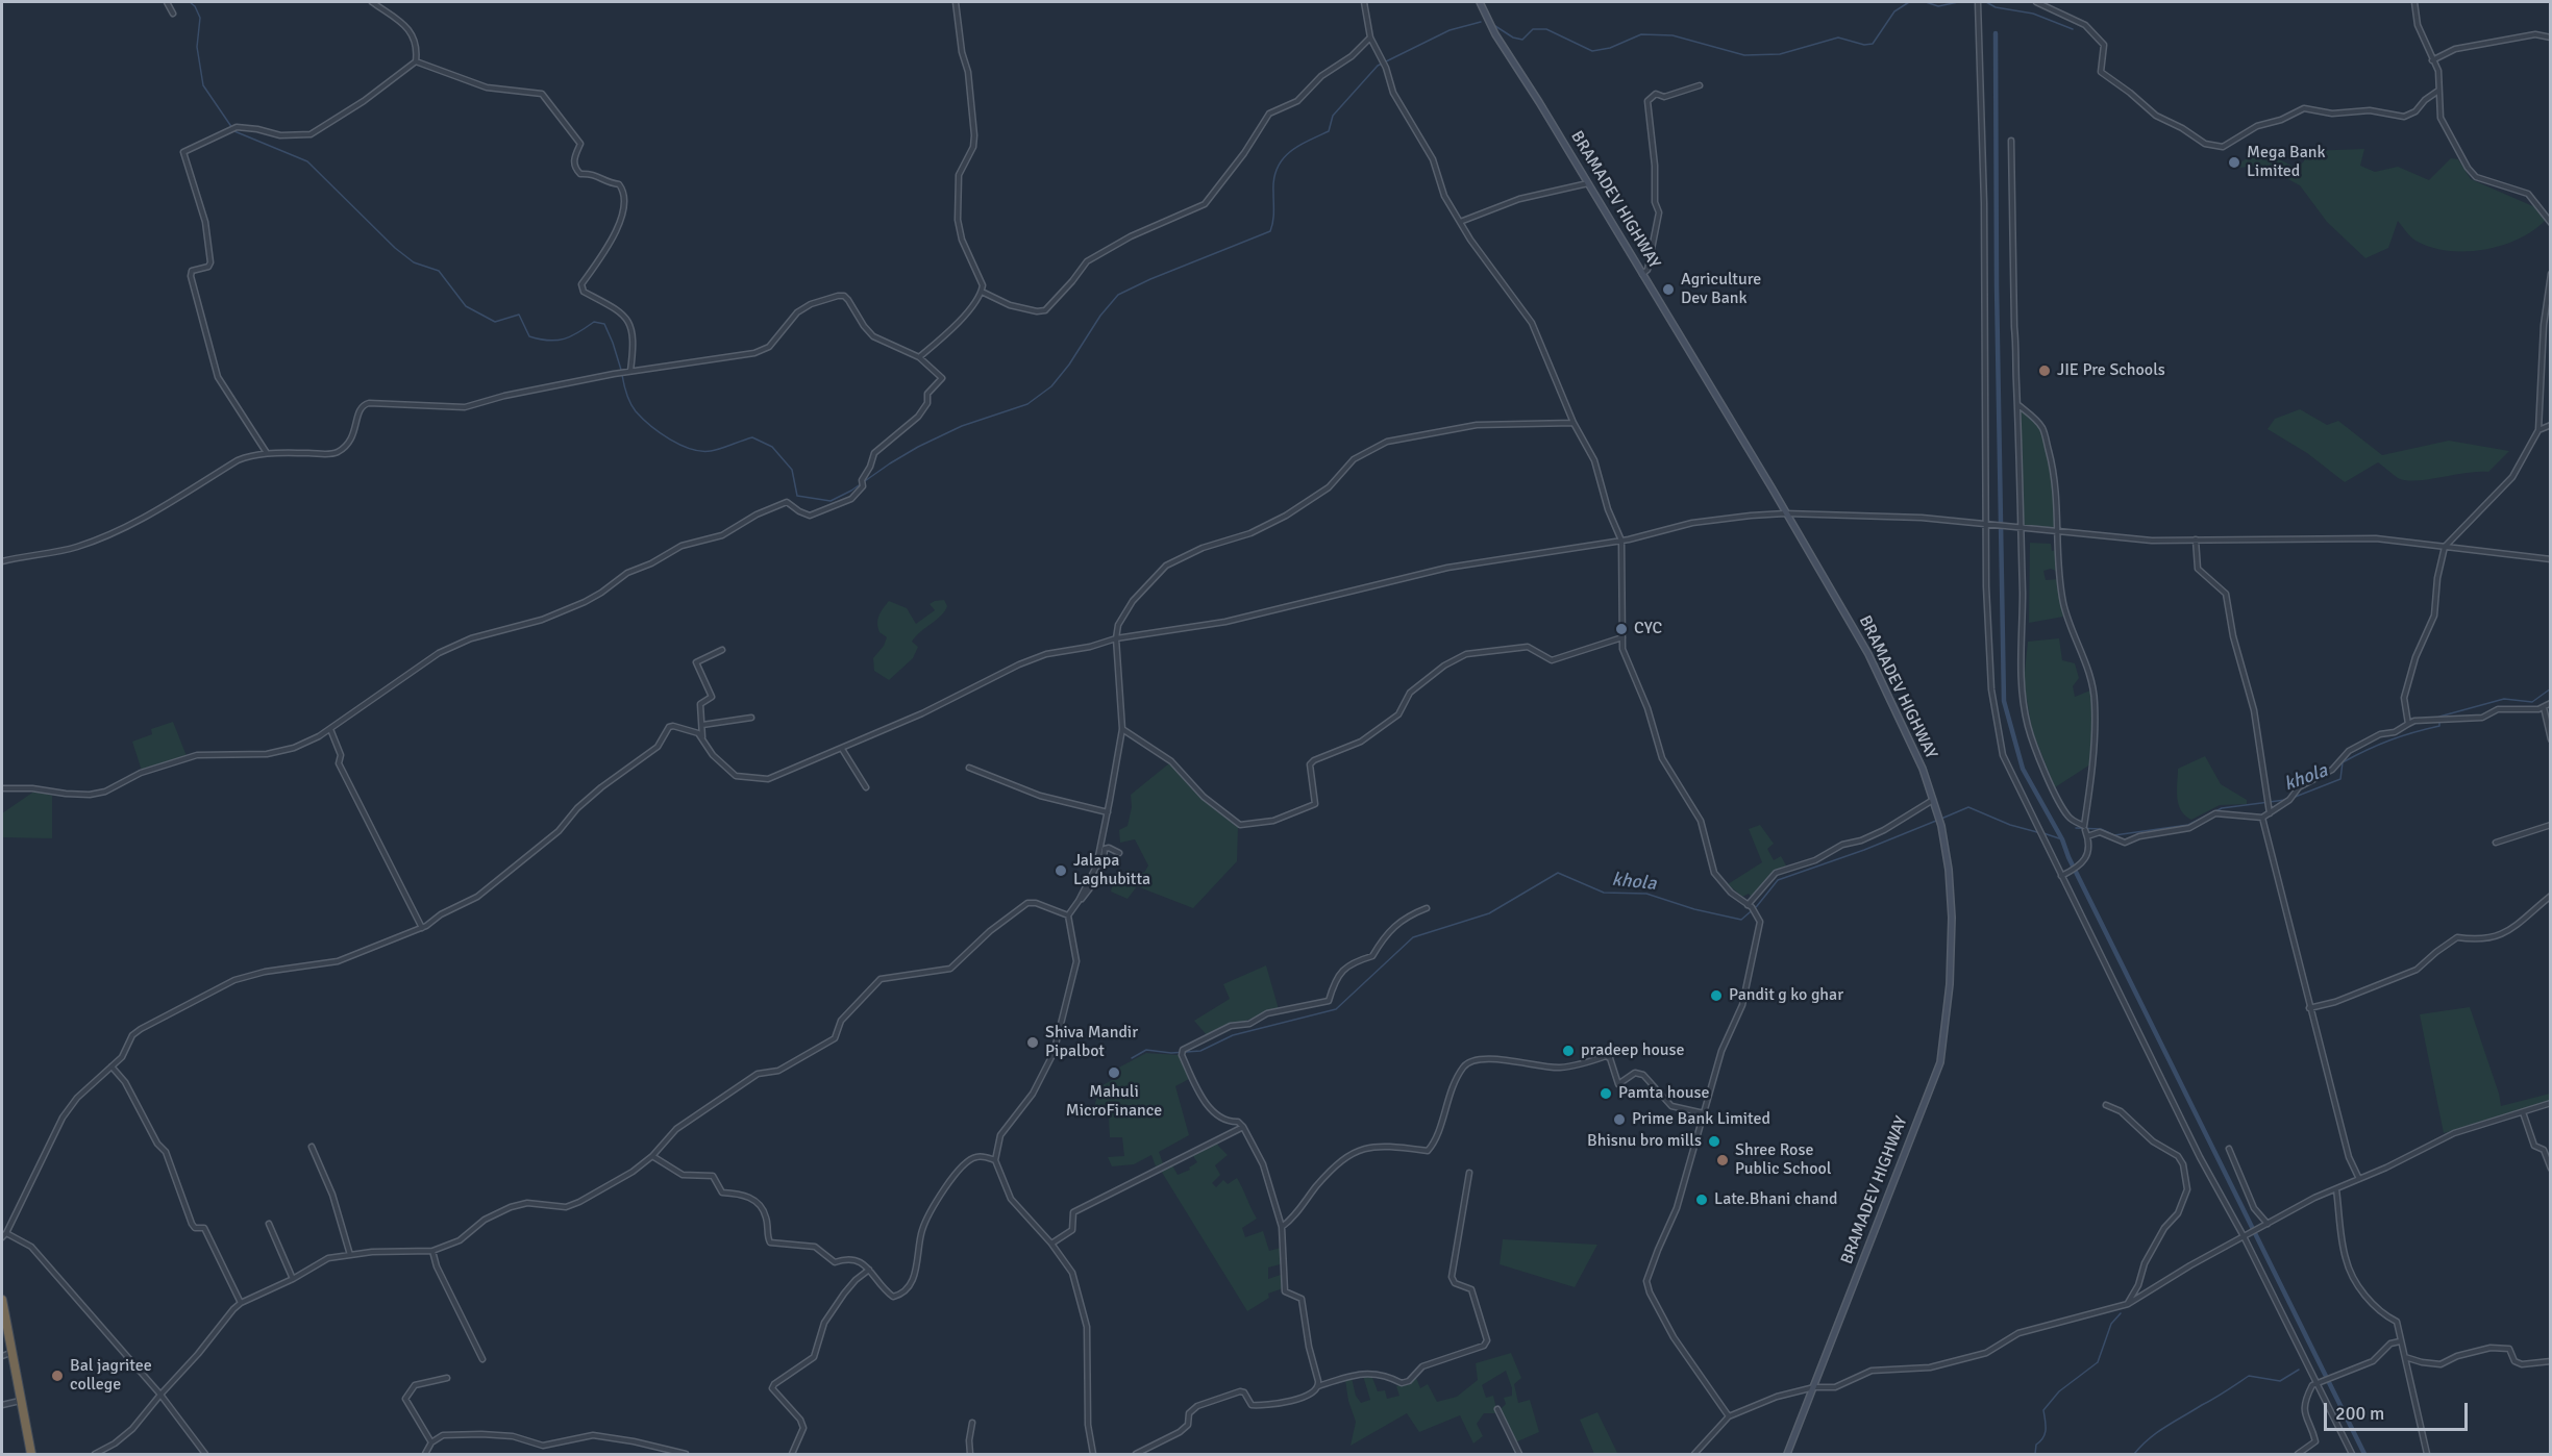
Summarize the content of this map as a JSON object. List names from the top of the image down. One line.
{"streets":{"street":["BRAMADEV HIGHWAY"]},"water":["khola"],"places":["Mega Bank Limited","Agriculture Dev Bank","JIE Pre Schools","CYC","Jalapa Laghubitta","Pandit g ko ghar","Shiva Mandir Pipalbot","pradeep house","Mahuli MicroFinance","Pamta house","Prime Bank Limited","Bhisnu bro mills","Shree Rose Public School","Late.Bhani chand","Bal jagritee college"],"scale_bar":"200 m"}
